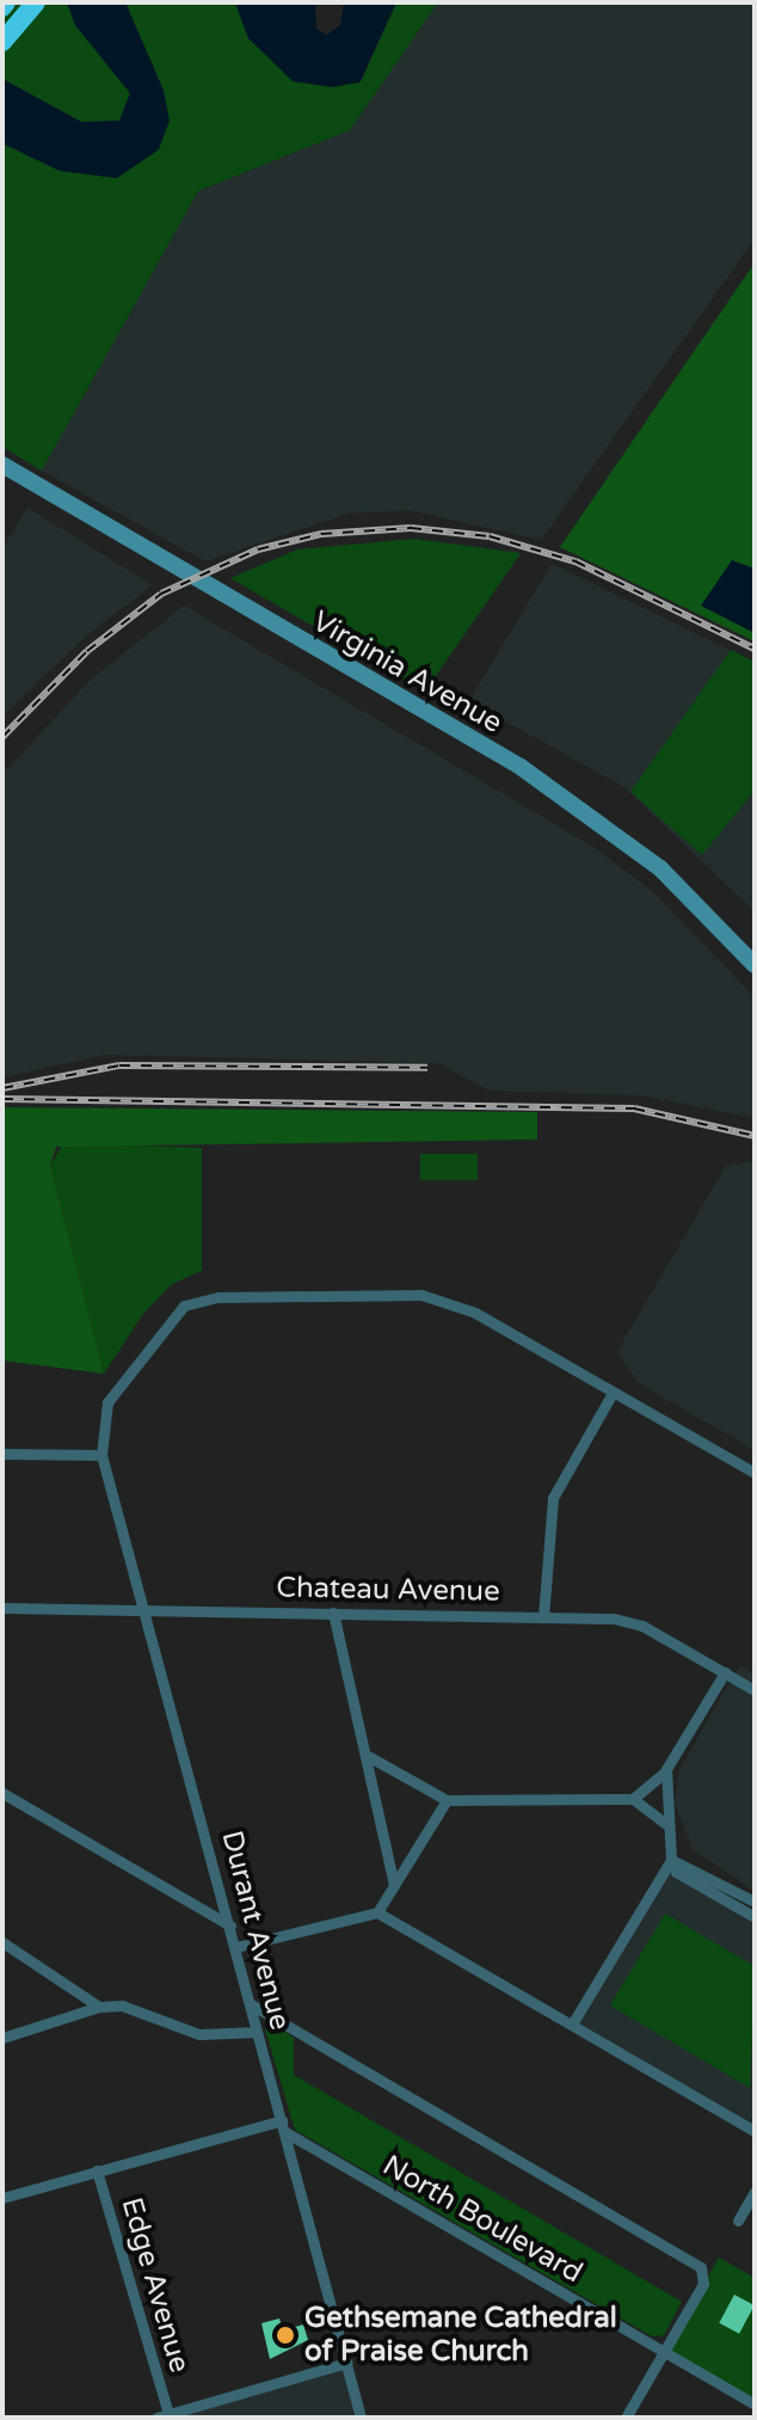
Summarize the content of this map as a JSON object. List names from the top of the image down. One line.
{"streets":{"main road":["Virginia Avenue"],"street":["Chateau Avenue","Durant Avenue","North Boulevard","Edge Avenue"]},"crossings":[["Chateau Avenue","Durant Avenue"],["Durant Avenue","North Boulevard"]],"places":["Gethsemane Cathedral of Praise Church"]}
